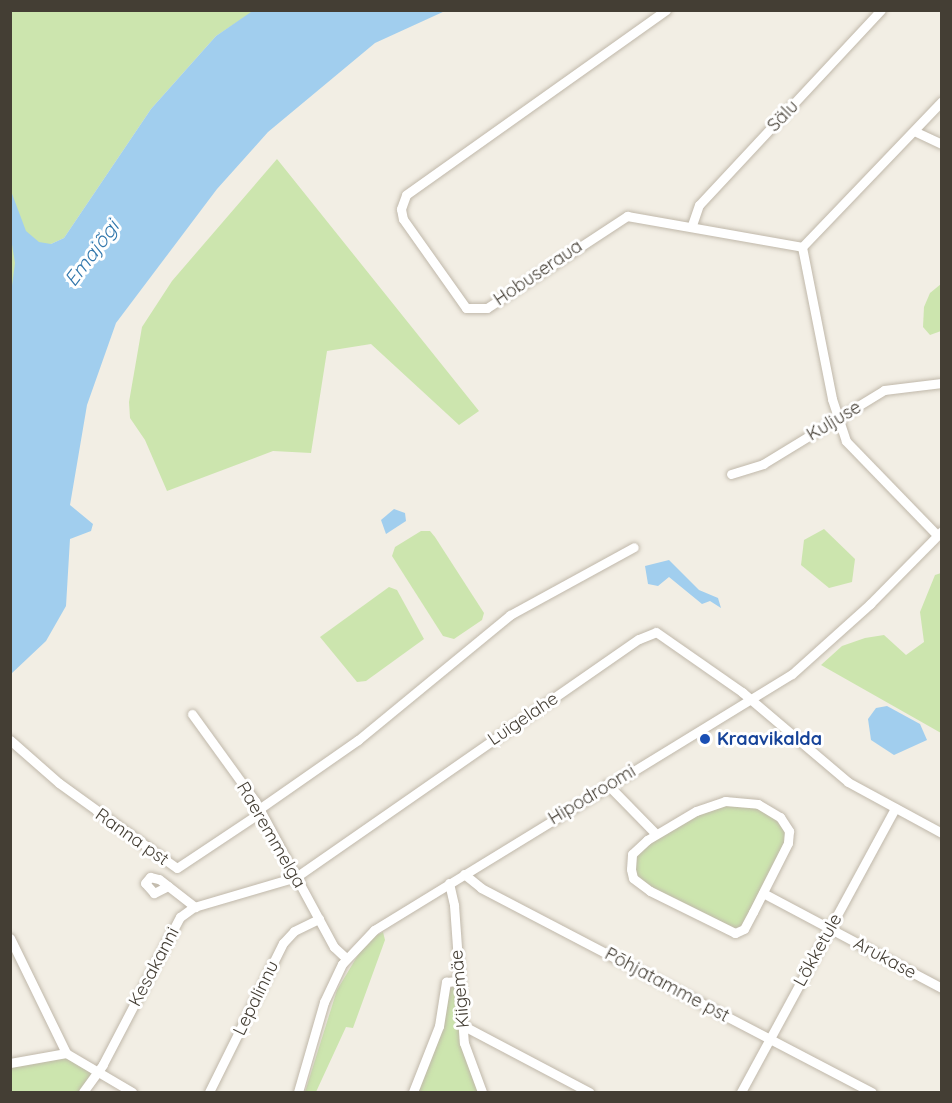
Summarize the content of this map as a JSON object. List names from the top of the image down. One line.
{"streets":{"street":["Sälu","Hobuseraua","Kuljuse","Luigelahe","Hipodroomi","Raeremmelga","Ranna pst","Lõkketule","Arukase","Kesakanni","Põhjatamme pst","Kiigemäe","Lepalinnu"]},"crossings":[["Sälu","Hobuseraua"],["Luigelahe","Hipodroomi"],["Luigelahe","Raeremmelga"],["Luigelahe","Kesakanni"],["Hipodroomi","Raeremmelga"],["Hipodroomi","Põhjatamme pst"],["Hipodroomi","Kiigemäe"],["Raeremmelga","Ranna pst"],["Raeremmelga","Kesakanni"],["Raeremmelga","Lepalinnu"],["Lõkketule","Arukase"],["Lõkketule","Põhjatamme pst"]],"water":["Emajõgi"],"places":["Kraavikalda"]}
